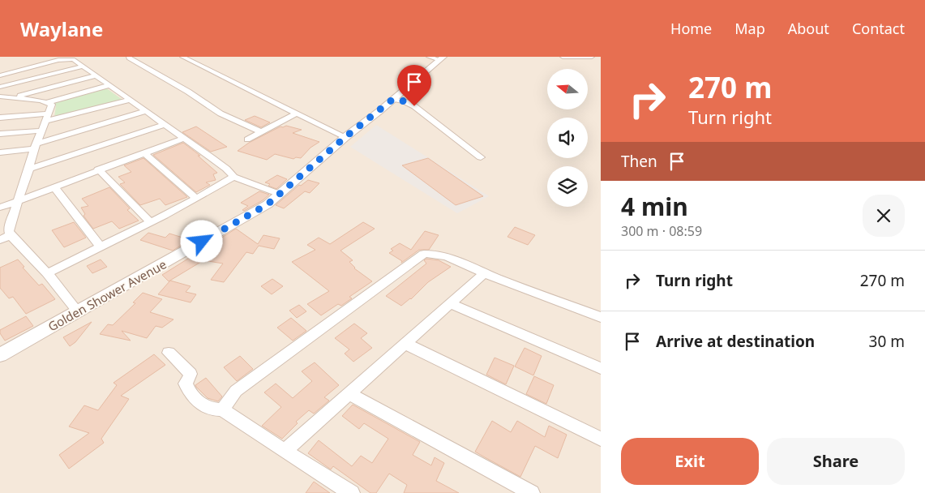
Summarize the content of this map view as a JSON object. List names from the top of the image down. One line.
{"streets":{"street":["Golden Shower Avenue"]},"north":"left","page":{"header":"Waylane","nav":["Home","Map","About","Contact"],"turn":["270 m","Turn right"],"then":"Then","heading":["4 min","300 m · 08:59"],"list":[{"name":"Turn right","value":"270 m"},{"name":"Arrive at destination","value":"30 m"}],"buttons":["Exit","Share"]}}
